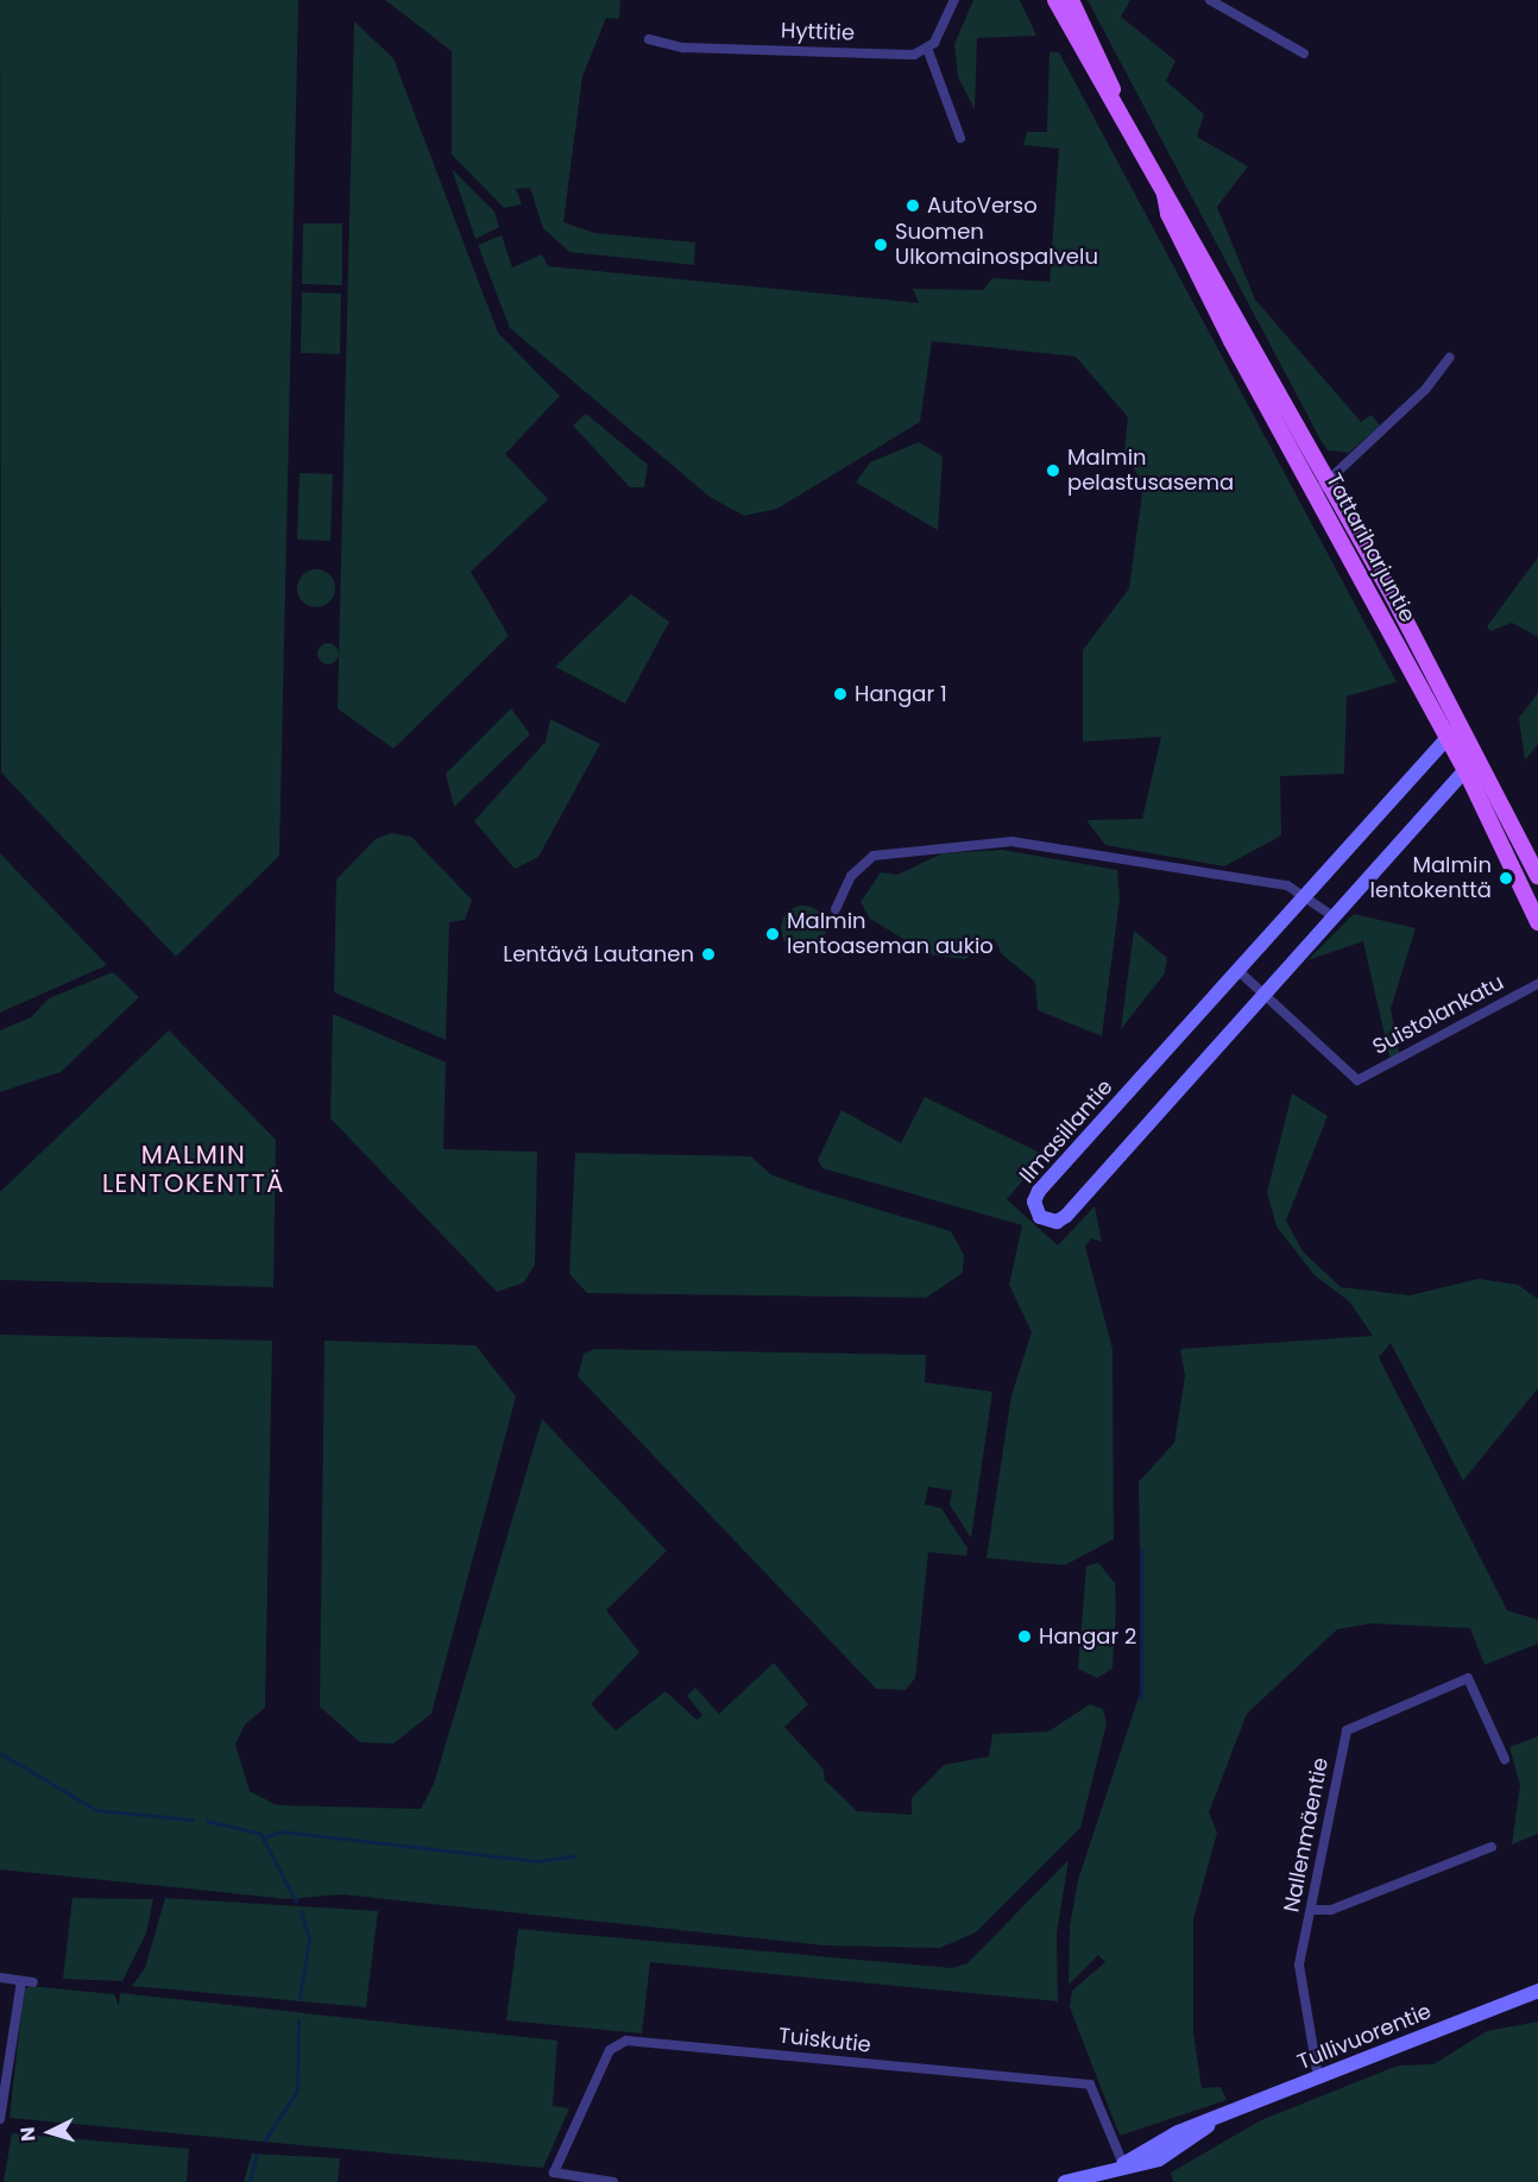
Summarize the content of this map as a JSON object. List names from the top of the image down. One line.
{"streets":{"main road":["Tattariharjuntie","Ilmasillantie","Tullivuorentie"],"street":["Hyttitie","Suistolankatu","Nallenmäentie","Tuiskutie"]},"crossings":[["Tattariharjuntie","Ilmasillantie"],["Suistolankatu","Ilmasillantie"],["Nallenmäentie","Tullivuorentie"],["Tullivuorentie","Tuiskutie"]],"districts":["MALMIN LENTOKENTTÄ"],"places":["AutoVerso","Suomen Ulkomainospalvelu","Malmin pelastusasema","Hangar 1","Malmin lentokenttä","Malmin lentoaseman aukio","Lentävä Lautanen","Hangar 2"],"north":"left"}
